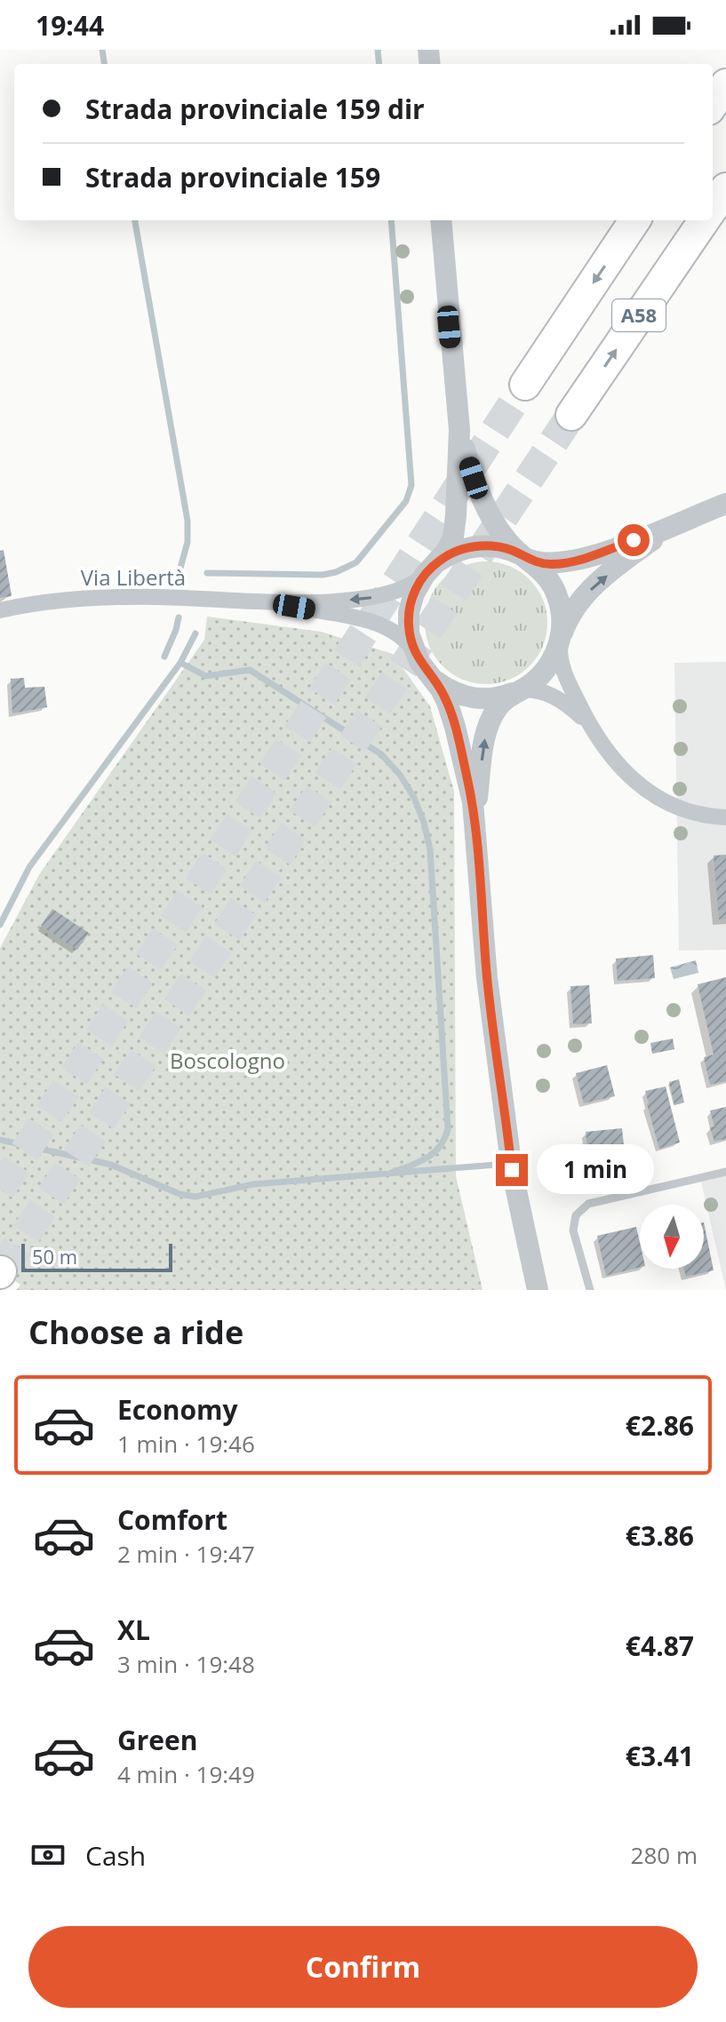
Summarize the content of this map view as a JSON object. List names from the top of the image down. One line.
{"streets":{"highway":["A58"],"street":["Via Libertà"]},"parks":["Boscologno"],"scale_bar":"50 m","north":"bottom","page":{"status":"19:44","banner":["Strada provinciale 159 dir","Strada provinciale 159"],"bubble":"1 min","scale":"50 m","heading":"Choose a ride","list":[{"name":"Economy","note":"1 min · 19:46","value":"€2.86"},{"name":"Comfort","note":"2 min · 19:47","value":"€3.86"},{"name":"XL","note":"3 min · 19:48","value":"€4.87"},{"name":"Green","note":"4 min · 19:49","value":"€3.41"}],"pay":["Cash","280 m"],"buttons":"Confirm"}}
